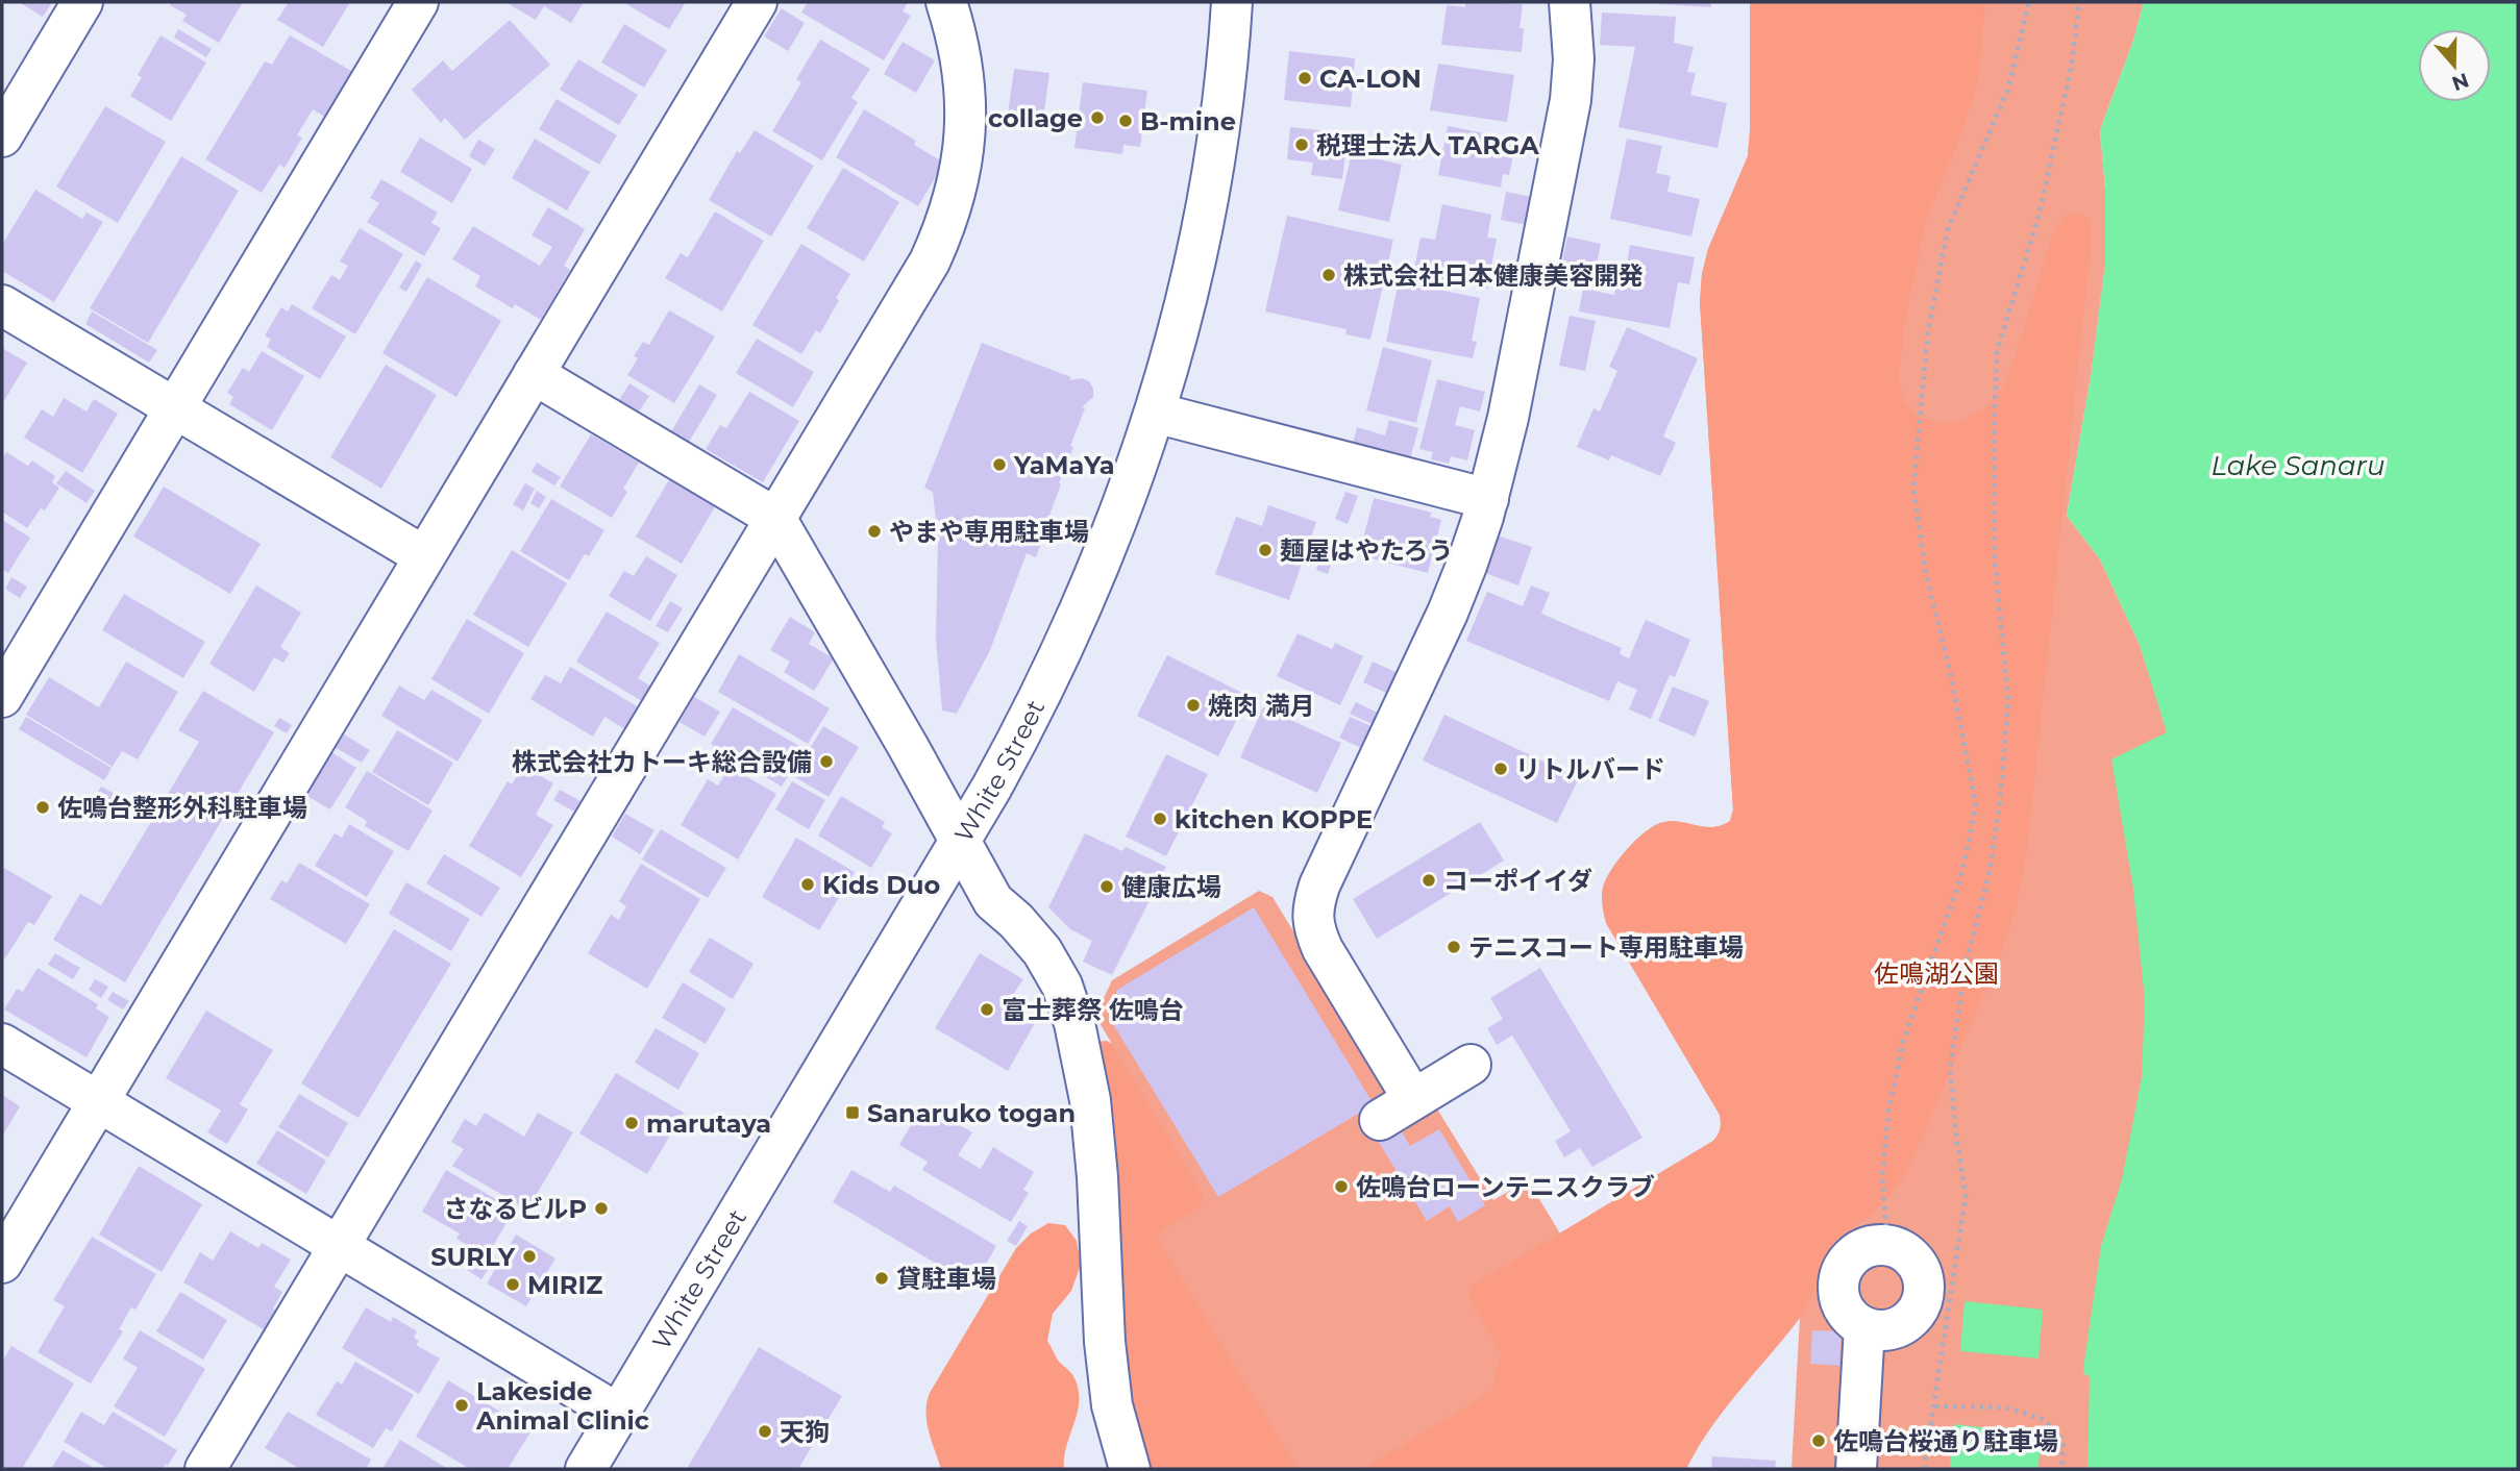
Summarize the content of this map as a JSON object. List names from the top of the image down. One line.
{"streets":{"street":["White Street"]},"water":["Lake Sanaru"],"parks":["佐鳴湖公園"],"places":{"other":["CA-LON","collage","B-mine","税理士法人 TARGA","株式会社日本健康美容開発","YaMaYa","やまや専用駐車場","麺屋はやたろう","焼肉 満月","株式会社カトーキ総合設備","リトルバード","佐鳴台整形外科駐車場","kitchen KOPPE","コーポイイダ","Kids Duo","健康広場","テニスコート専用駐車場","富士葬祭 佐鳴台","marutaya","佐鳴台ローンテニスクラブ","さなるビルP","SURLY","貸駐車場","MIRIZ","Lakeside Animal Clinic","天狗","佐鳴台桜通り駐車場"],"transit":["Sanaruko togan"]},"north":"bottom"}
